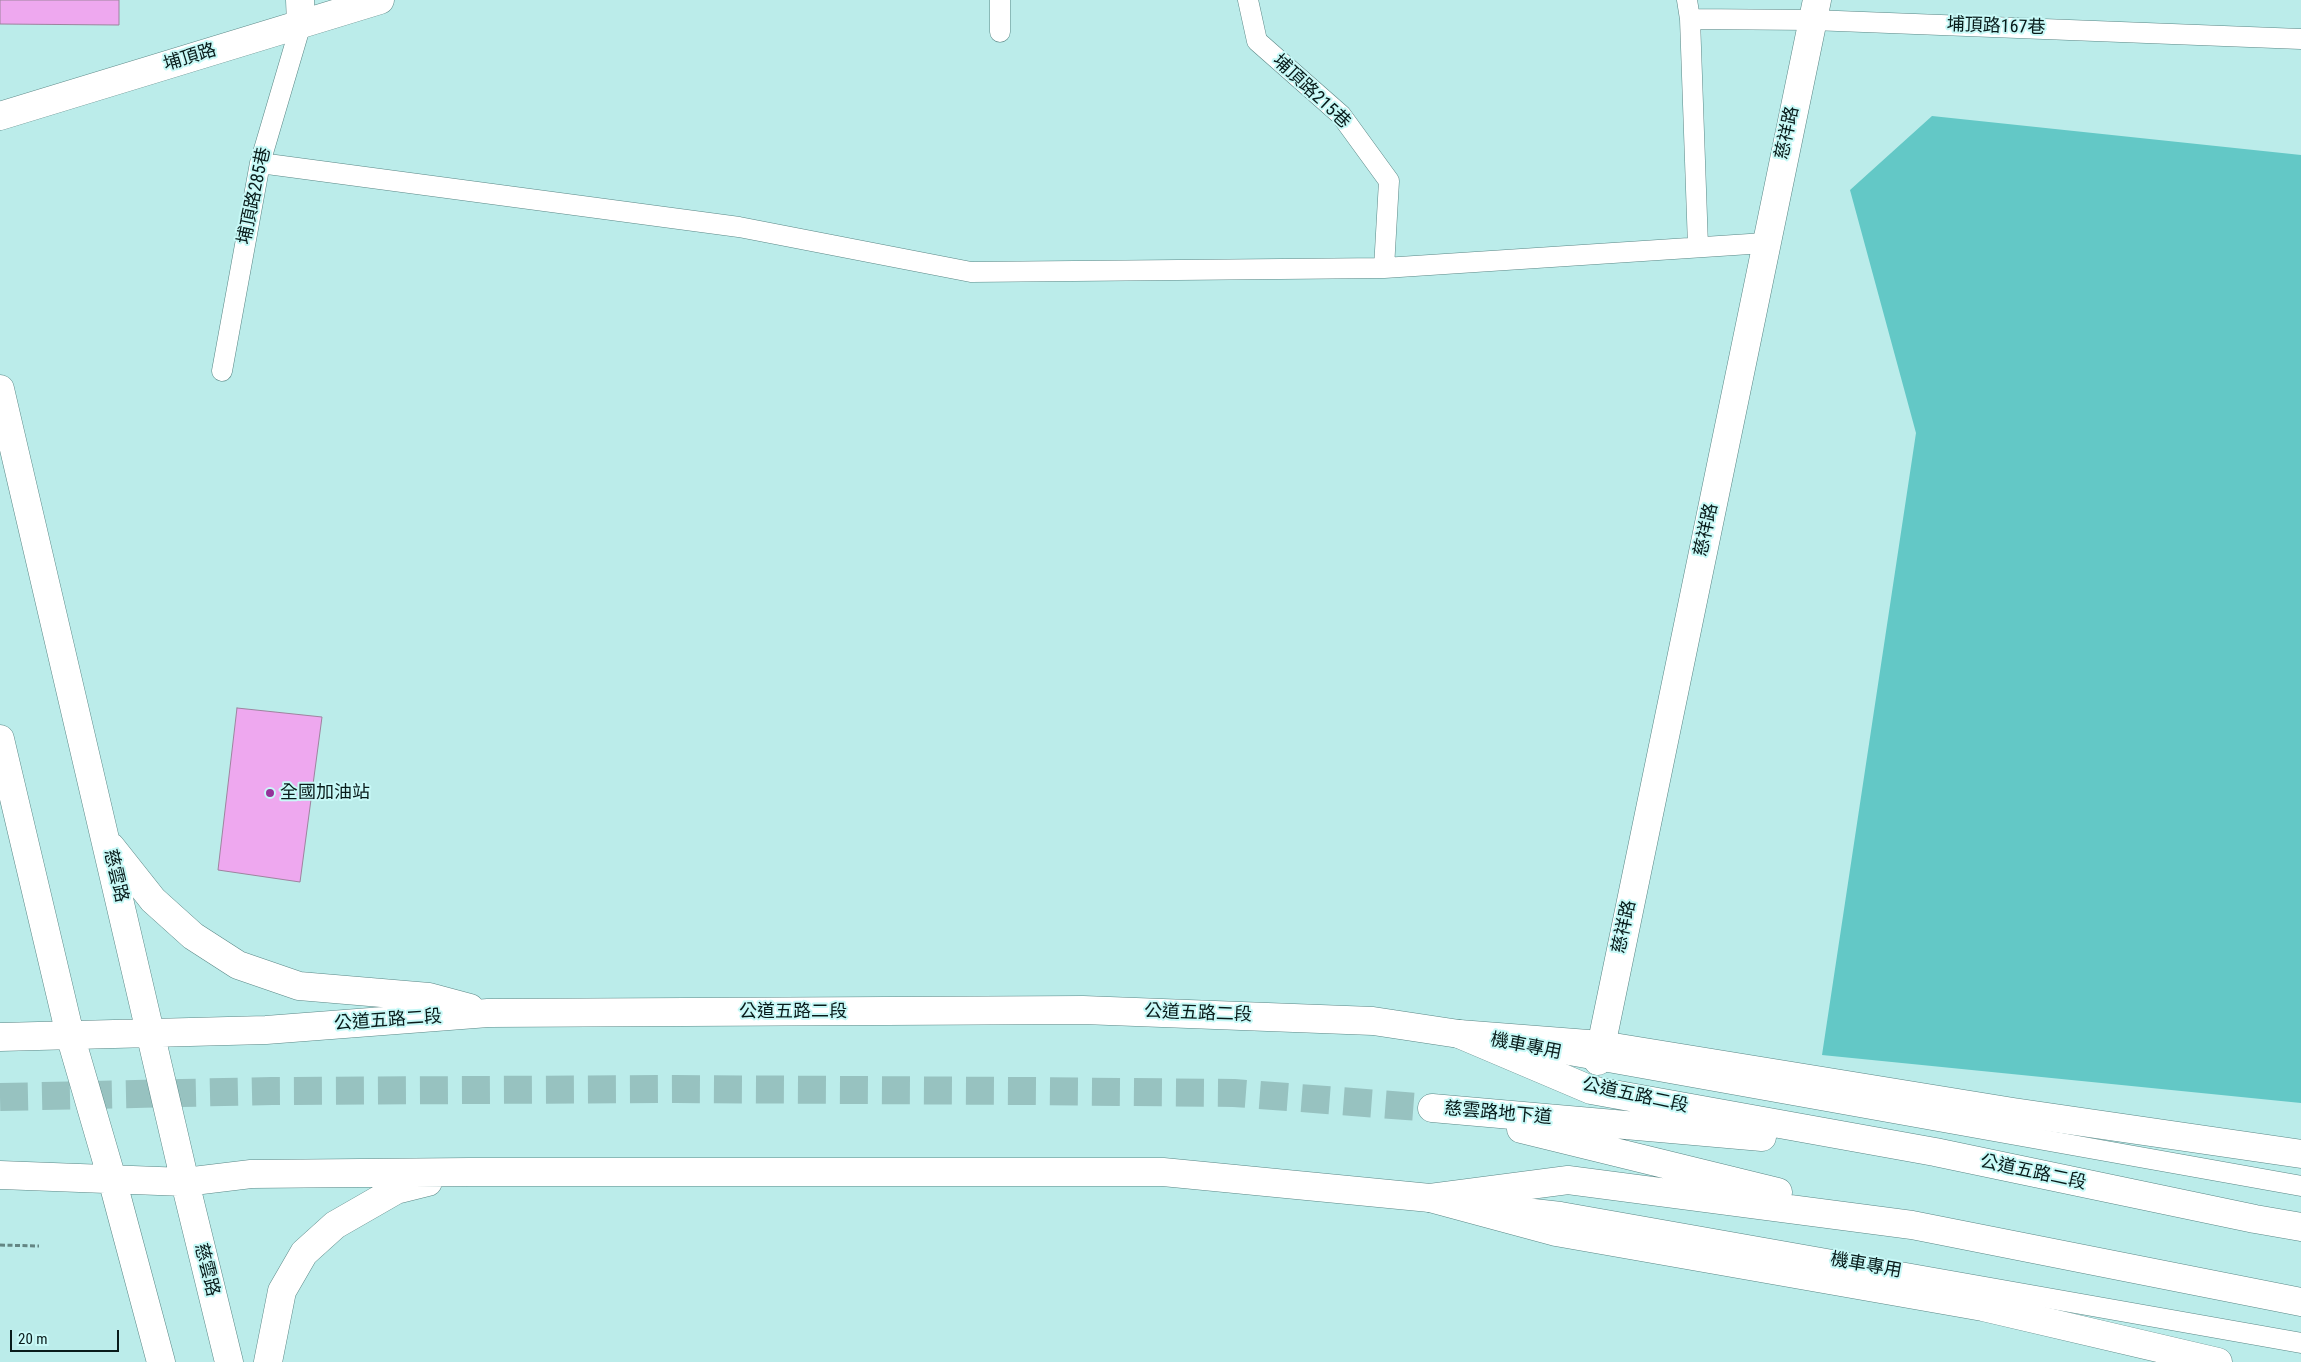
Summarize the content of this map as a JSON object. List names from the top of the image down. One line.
{"streets":{"main road":["埔頂路","慈祥路","慈雲路","公道五路二段","慈雲路地下道"],"lane":["埔頂路167巷","埔頂路215巷","埔頂路285巷","機車專用"]},"crossings":[["埔頂路167巷","慈祥路"],["埔頂路","埔頂路285巷"],["慈雲路","公道五路二段"],["公道五路二段","慈雲路地下道"]],"places":["全國加油站"],"scale_bar":"20 m"}
